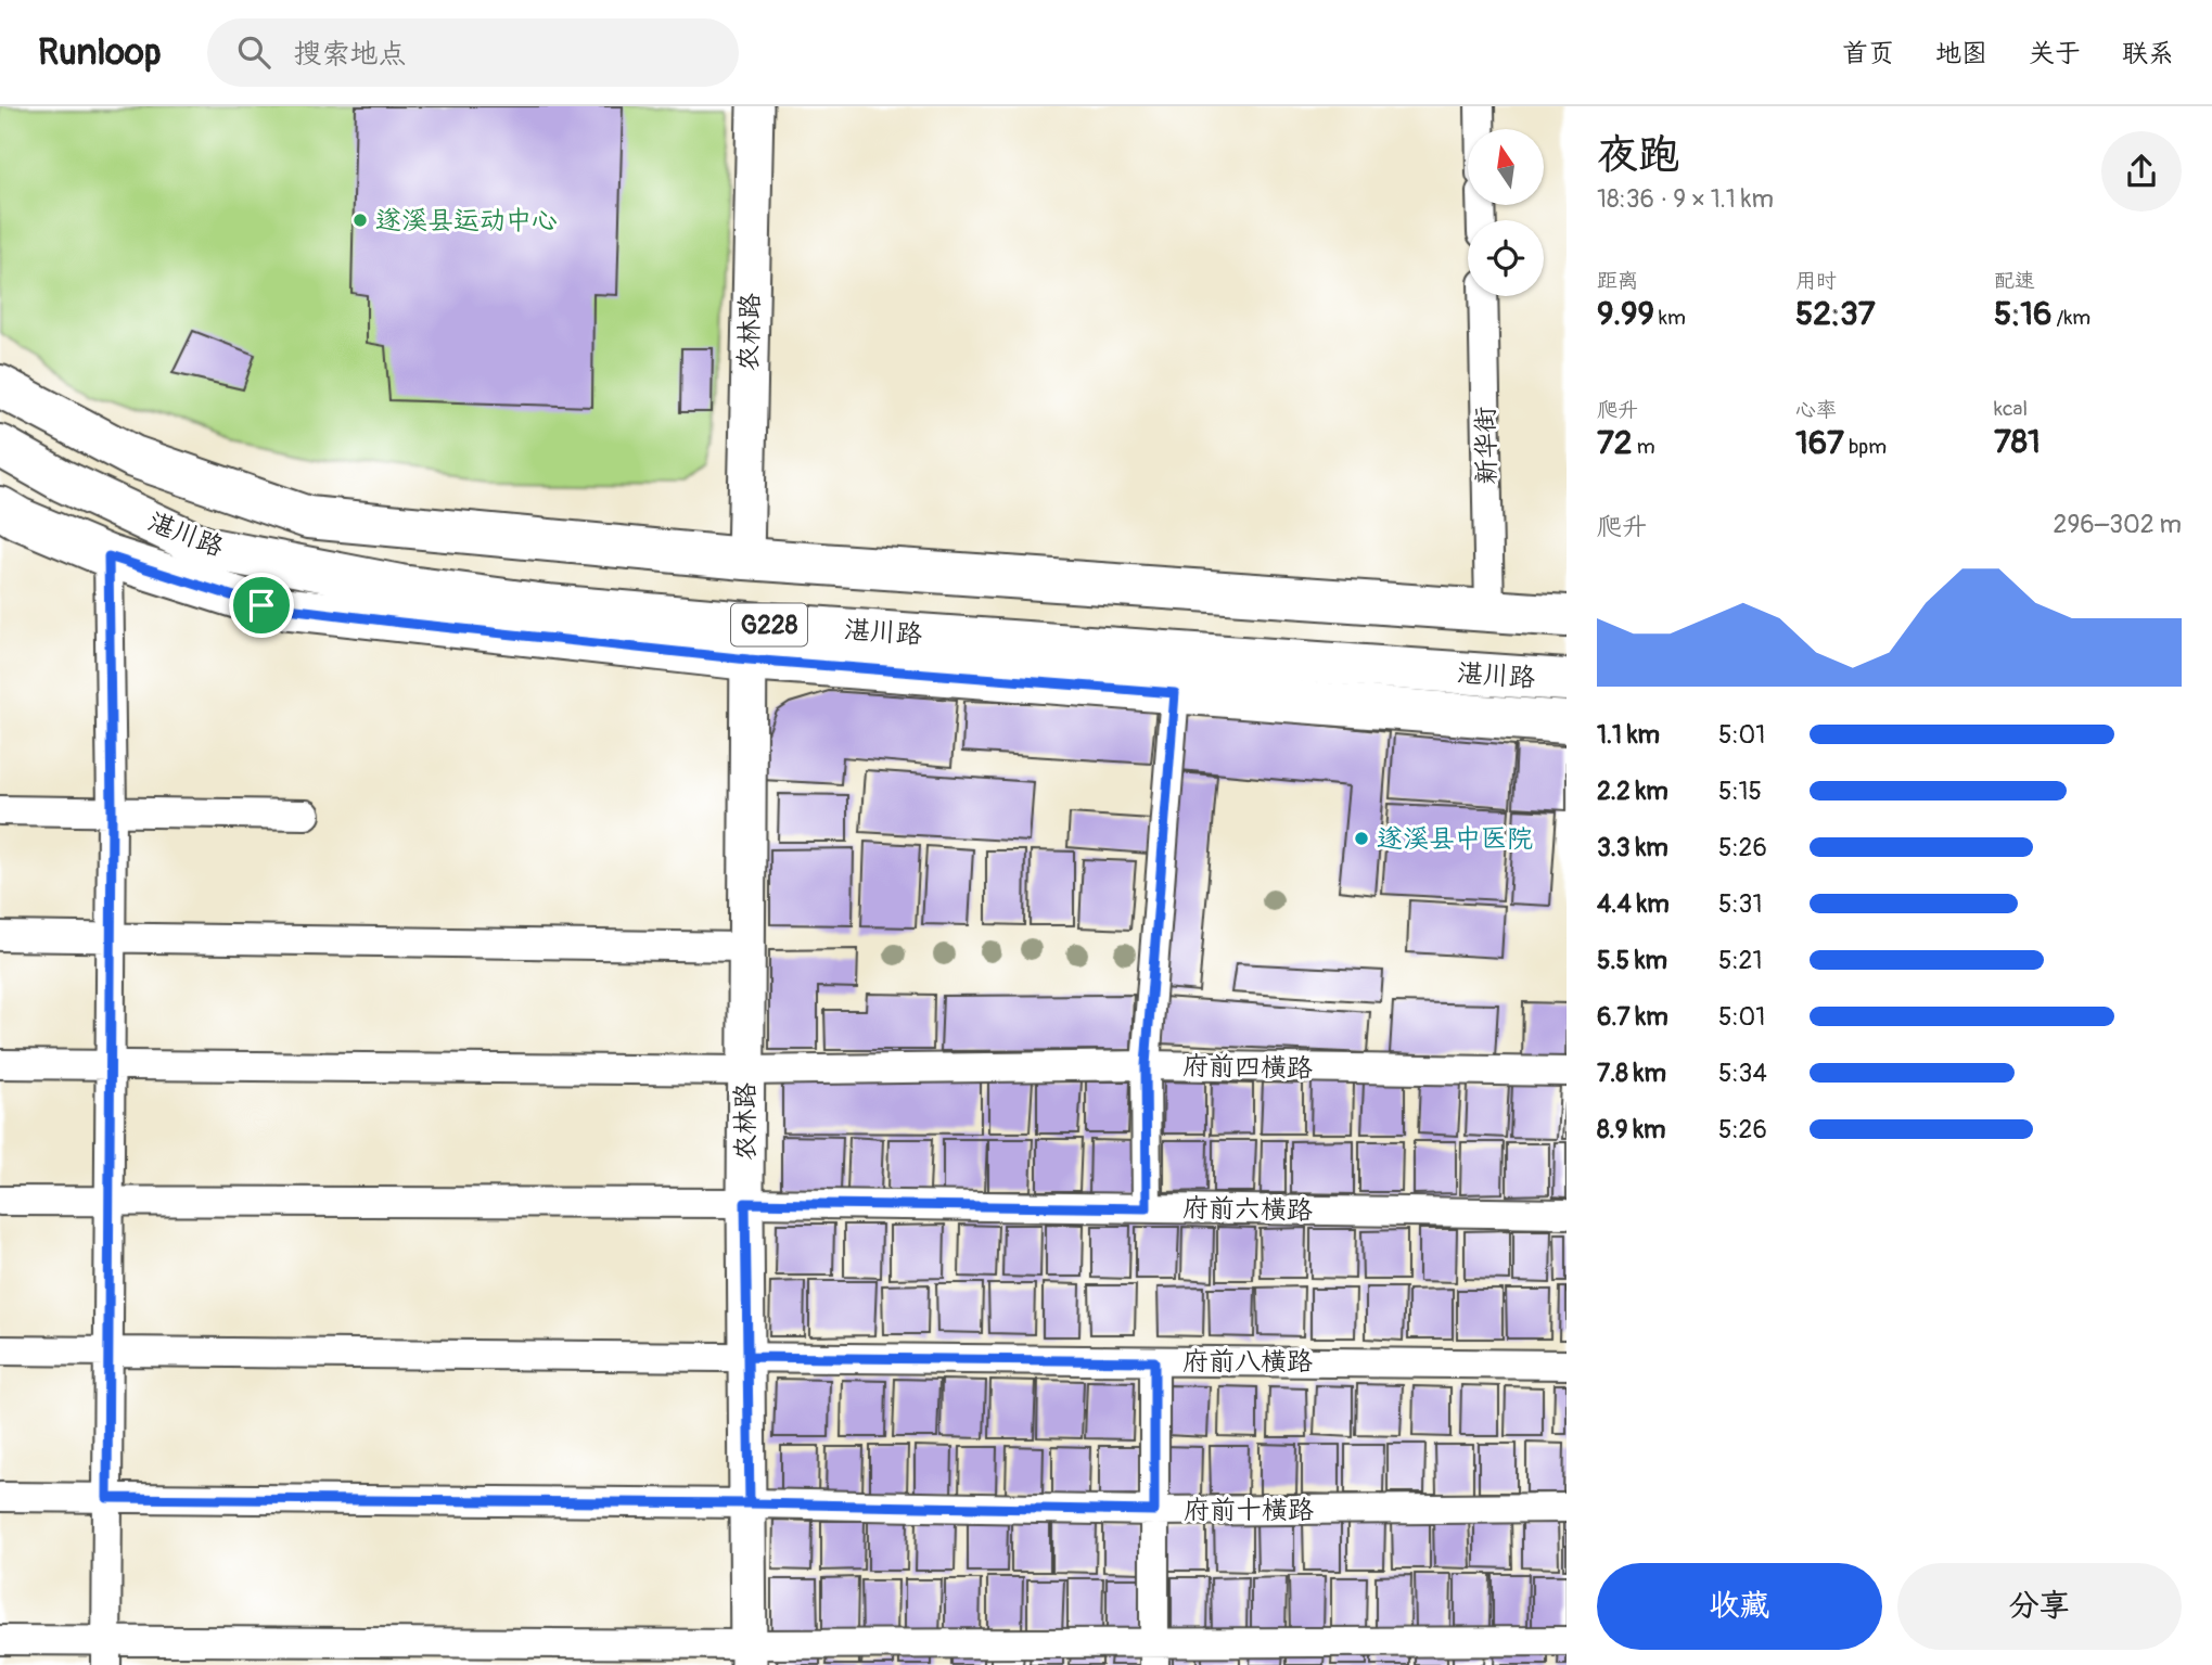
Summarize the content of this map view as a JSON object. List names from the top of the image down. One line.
{"streets":{"main road":["湛川路","G228"],"street":["农林路","新华街","府前四横路","府前六横路","府前八横路","府前十横路"]},"crossings":[["农林路","湛川路"],["农林路","府前四横路"],["农林路","府前六横路"],["农林路","府前八横路"],["农林路","府前十横路"]],"places":["遂溪县运动中心","遂溪县中医院"],"north":"top","page":{"header":"Runloop","search":"搜索地点","nav":["首页","地图","关于","联系"],"heading":["夜跑","18:36 · 9 × 1.1 km"],"stats":[["距离","9.99 km"],["用时","52:37"],["配速","5:16 /km"],["爬升","72 m"],["心率","167 bpm"],["kcal","781"]],"chart":["爬升","296–302 m"],"list":[{"name":"1.1 km","note":"5:01"},{"name":"2.2 km","note":"5:15"},{"name":"3.3 km","note":"5:26"},{"name":"4.4 km","note":"5:31"},{"name":"5.5 km","note":"5:21"},{"name":"6.7 km","note":"5:01"},{"name":"7.8 km","note":"5:34"},{"name":"8.9 km","note":"5:26"}],"buttons":["收藏","分享"]}}
